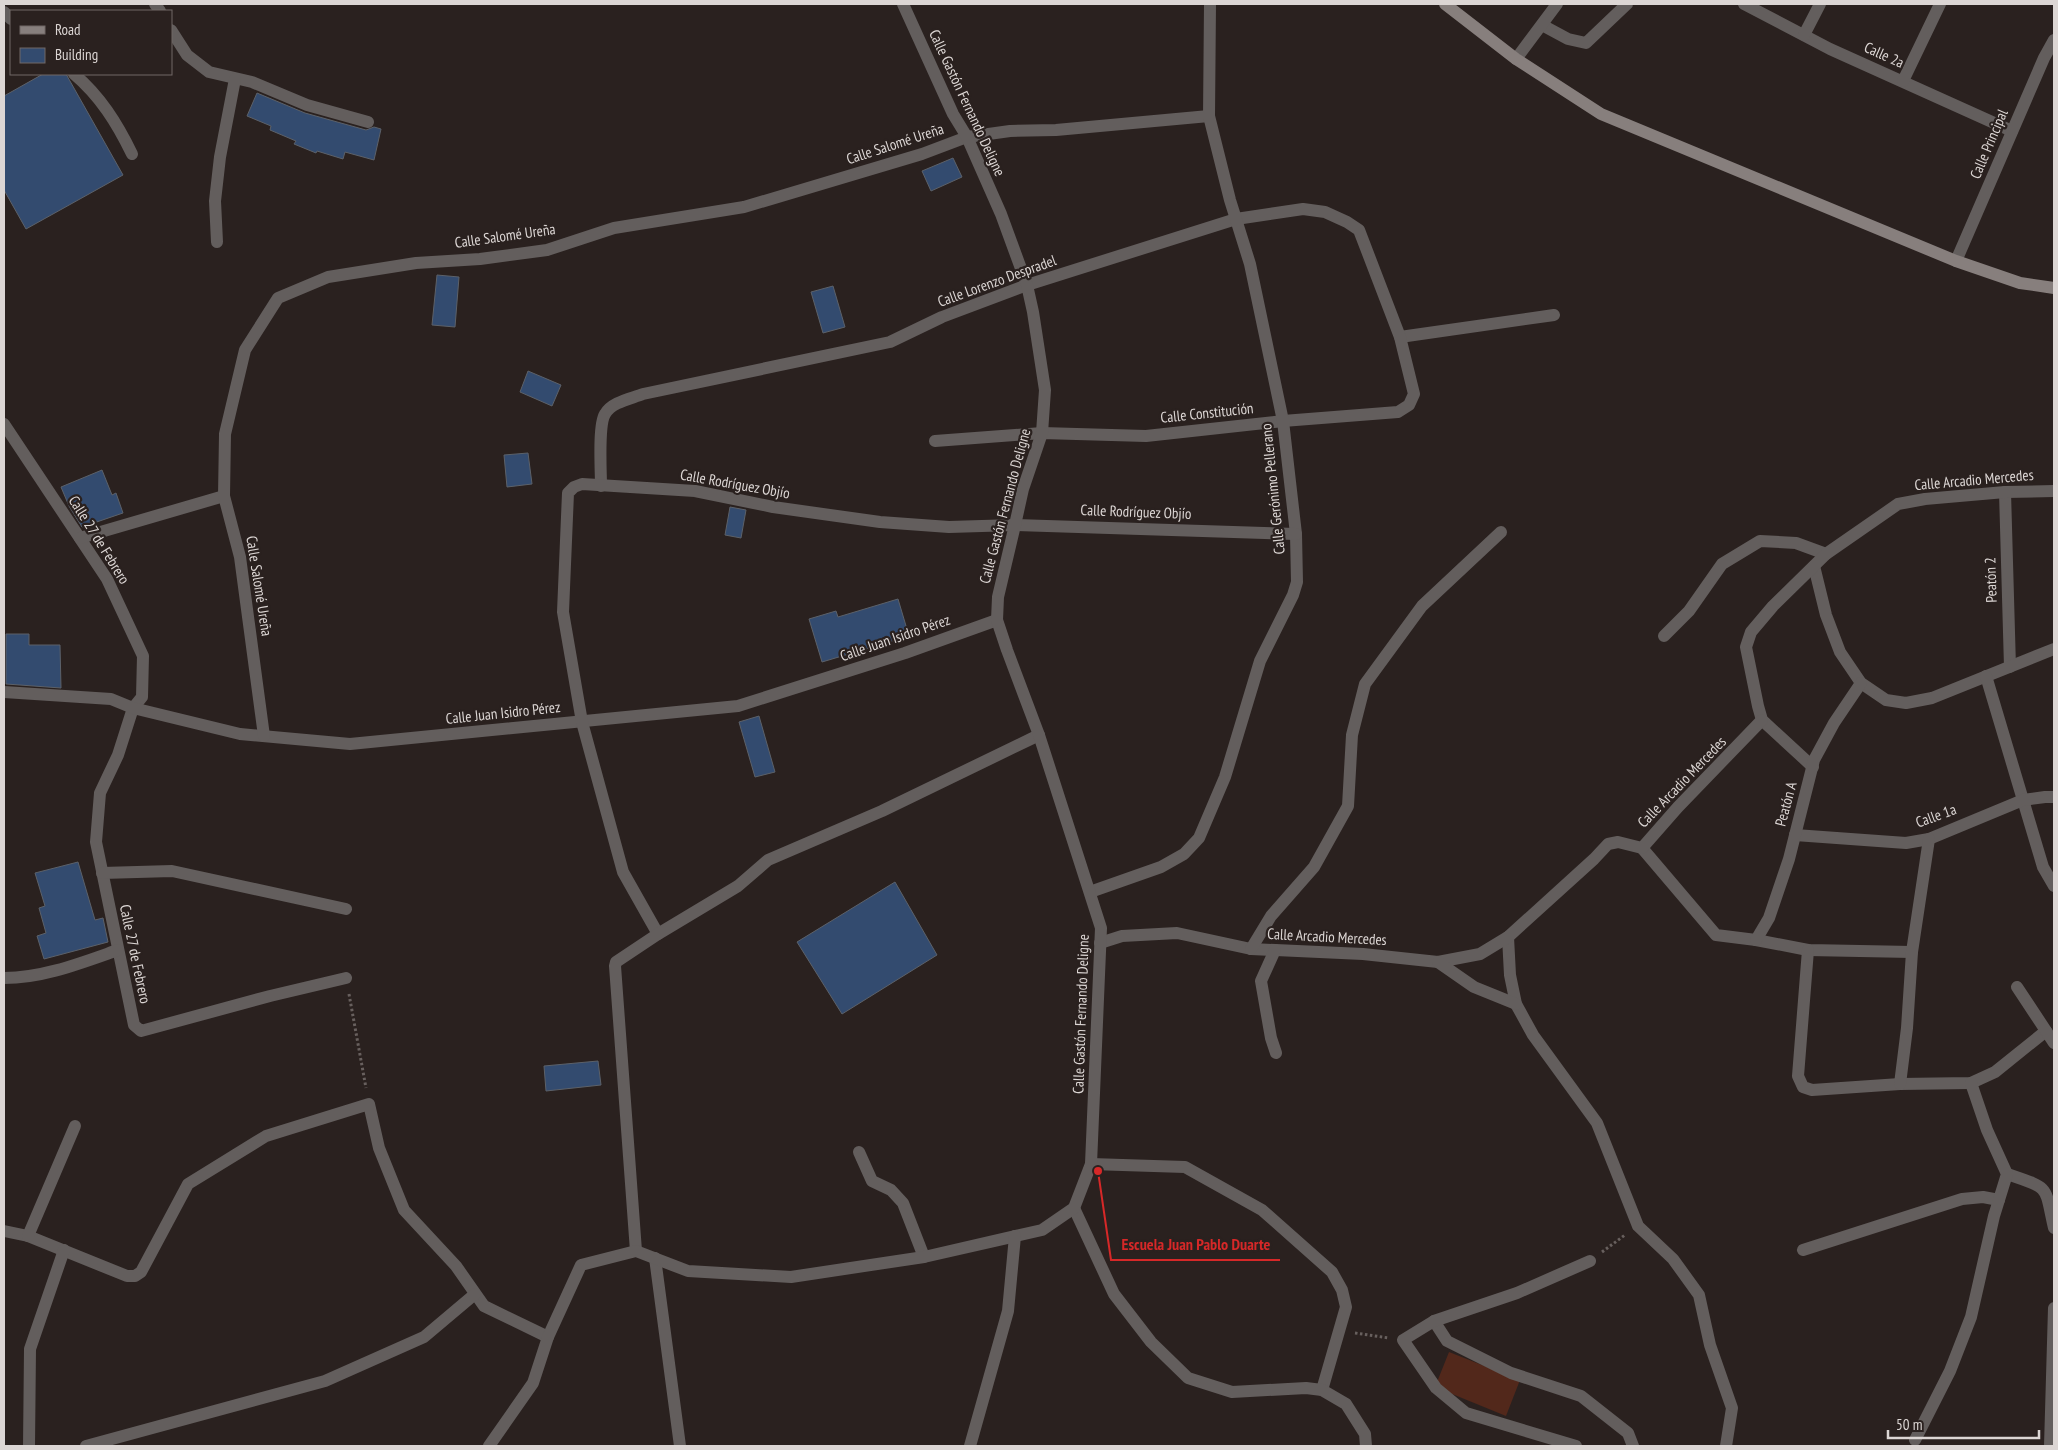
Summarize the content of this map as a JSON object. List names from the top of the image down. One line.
{"streets":{"street":["Calle 2a","Calle Gastón Fernando Deligne","Calle Salomé Ureña","Calle Principal","Calle Lorenzo Despradel","Calle Constitución","Calle Arcadio Mercedes","Calle Rodríguez Objío","Calle Gerónimo Pellerano","Calle 27 de Febrero","Peatón 2","Calle Juan Isidro Pérez","Peatón A","Calle 1a"]},"crossings":[["Calle 2a","Calle Principal"],["Calle Gastón Fernando Deligne","Calle Salomé Ureña"],["Calle Gastón Fernando Deligne","Calle Lorenzo Despradel"],["Calle Gastón Fernando Deligne","Calle Constitución"],["Calle Gastón Fernando Deligne","Calle Arcadio Mercedes"],["Calle Gastón Fernando Deligne","Calle Rodríguez Objío"],["Calle Gastón Fernando Deligne","Calle Gerónimo Pellerano"],["Calle Gastón Fernando Deligne","Calle Juan Isidro Pérez"],["Calle Salomé Ureña","Calle Gerónimo Pellerano"],["Calle Salomé Ureña","Calle Juan Isidro Pérez"],["Calle Lorenzo Despradel","Calle Constitución"],["Calle Lorenzo Despradel","Calle Rodríguez Objío"],["Calle Lorenzo Despradel","Calle Gerónimo Pellerano"],["Calle Constitución","Calle Gerónimo Pellerano"],["Calle Arcadio Mercedes","Peatón 2"],["Calle Rodríguez Objío","Calle Gerónimo Pellerano"],["Calle Rodríguez Objío","Calle Juan Isidro Pérez"],["Calle 27 de Febrero","Calle Juan Isidro Pérez"],["Peatón A","Calle 1a"]],"places":["Escuela Juan Pablo Duarte"],"legend":["Road","Building"],"scale_bar":"50 m"}
